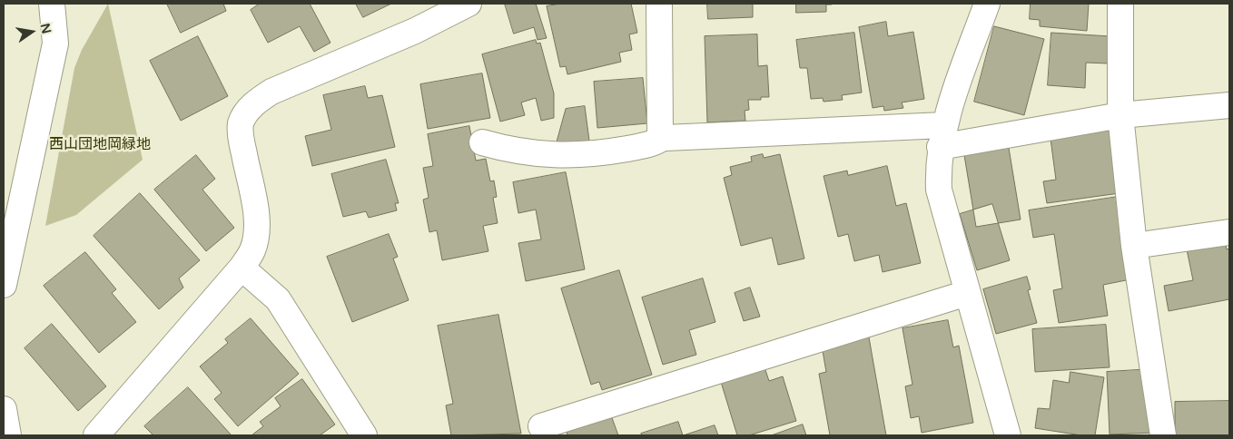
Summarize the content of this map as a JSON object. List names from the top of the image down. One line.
{"parks":["西山団地岡緑地"],"north":"right"}
